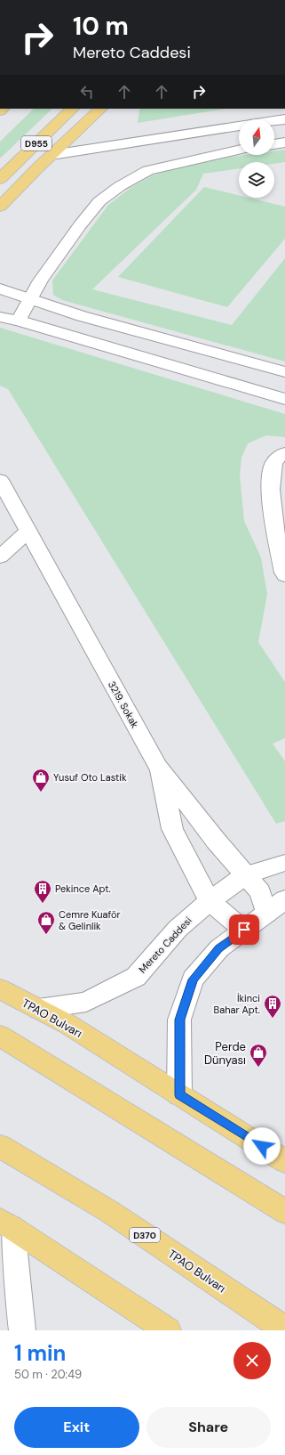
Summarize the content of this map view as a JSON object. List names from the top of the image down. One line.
{"streets":{"highway":["D955","TPAO Bulvarı","D370"],"street":["3219. Sokak","Mereto Caddesi"]},"crossings":[["3219. Sokak","Mereto Caddesi"],["Mereto Caddesi","TPAO Bulvarı"]],"places":{"shop":["Yusuf Oto Lastik","Cemre Kuaför & Gelinlik","Perde Dünyası"],"building":["Pekince Apt.","İkinci Bahar Apt."]},"north":"top","page":{"turn":["10 m","Mereto Caddesi"],"heading":["1 min","50 m · 20:49"],"buttons":["Exit","Share"]}}
